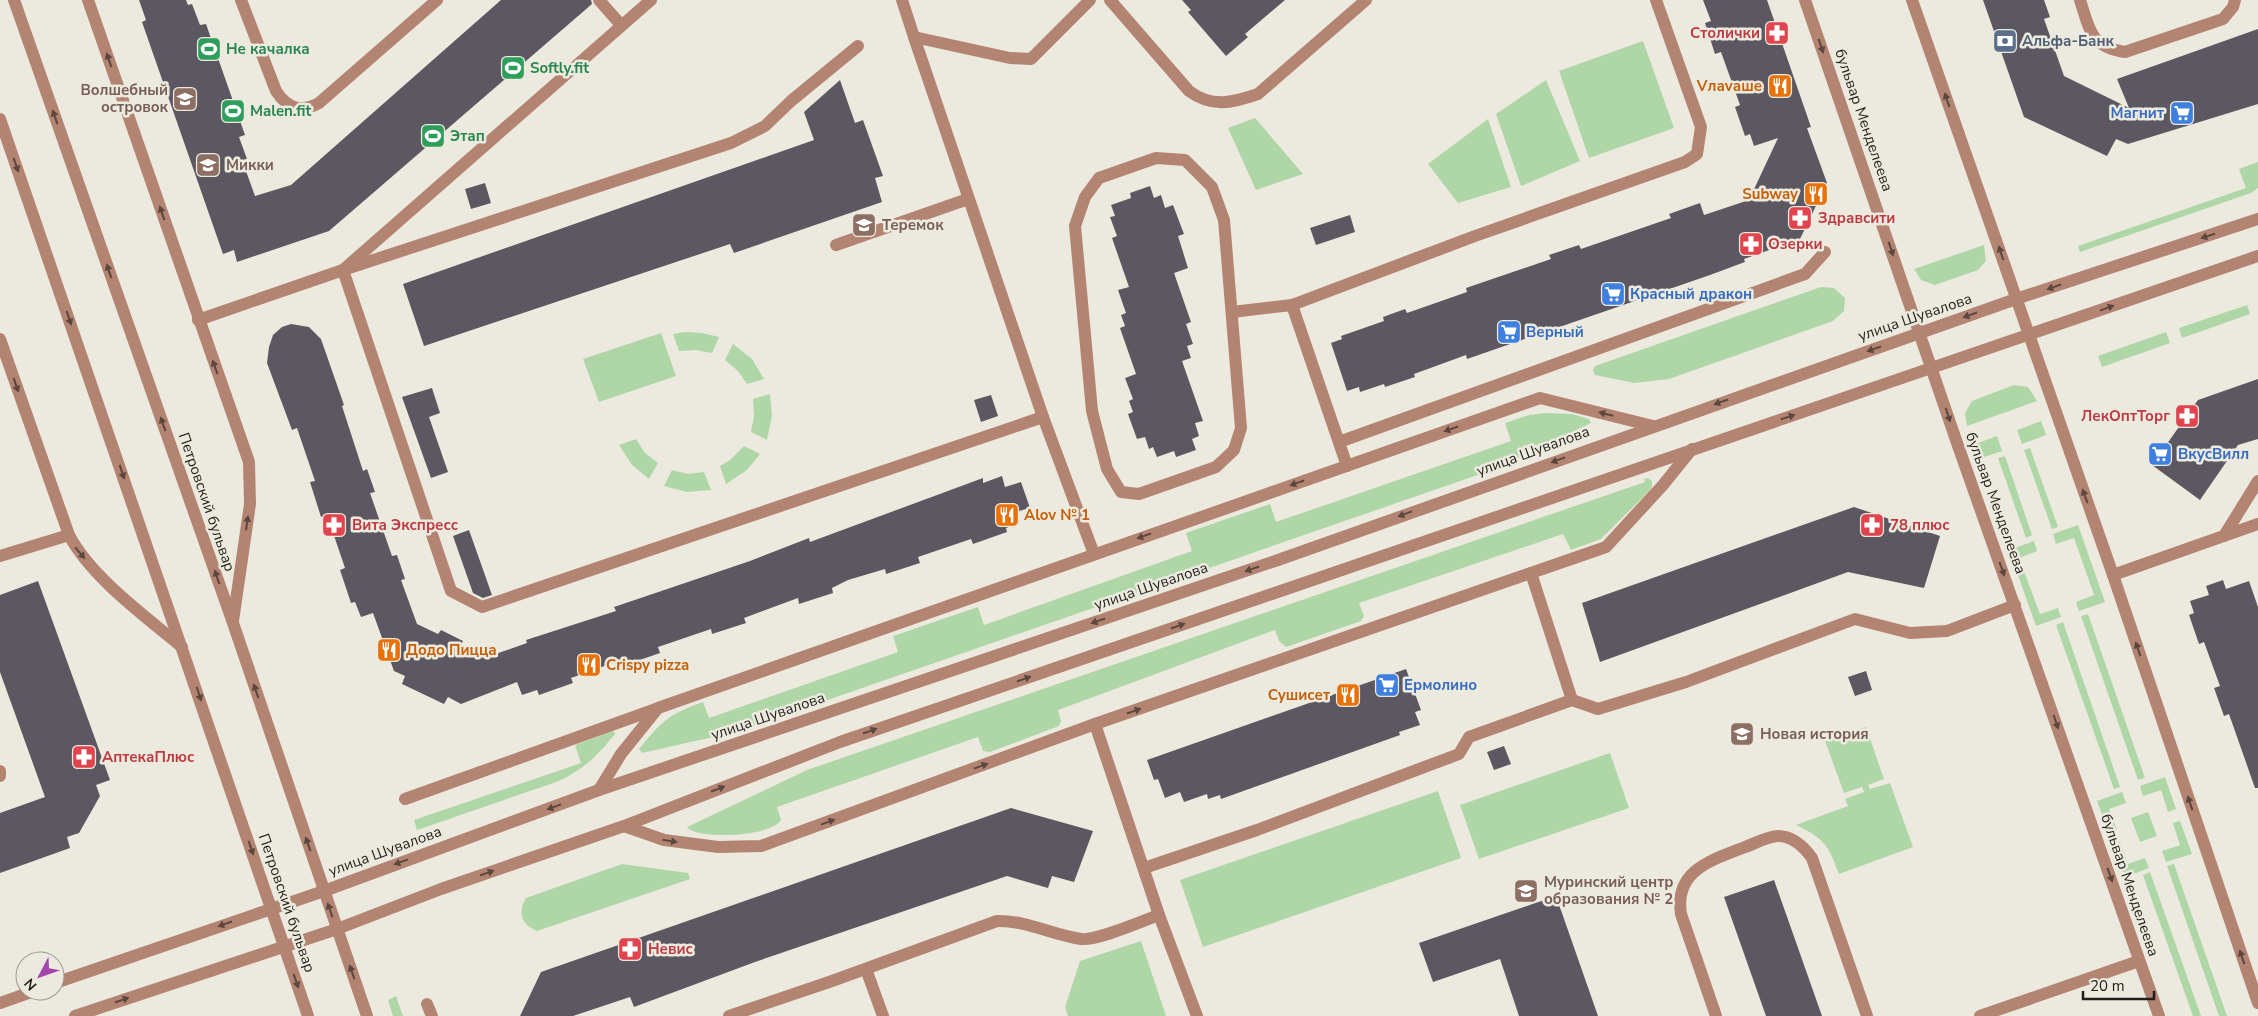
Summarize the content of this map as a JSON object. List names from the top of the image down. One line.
{"streets":{"street":["бульвар Менделеева","улица Шувалова","Петровский бульвар"]},"crossings":[["бульвар Менделеева","улица Шувалова"],["улица Шувалова","Петровский бульвар"]],"places":{"pharmacy":["Столички","Здравсити","Озерки","ЛекОптТорг","Вита Экспресс","78 плюс","АптекаПлюс","Невис"],"bank":["Альфа-Банк"],"sports":["Не качалка","Softly.fit","Malen.fit","Этап"],"restaurant":["Vлаvаше","Subway","Alov № 1","Додо Пицца","Crispy pizza","Сушисет"],"school or university":["Волшебный островок","Микки","Теремок","Новая история","Муринский центр образования № 2"],"supermarket":["Магнит","Красный дракон","Верный","ВкусВилл","Ермолино"]},"scale_bar":"20 m","north":"bottom left"}
